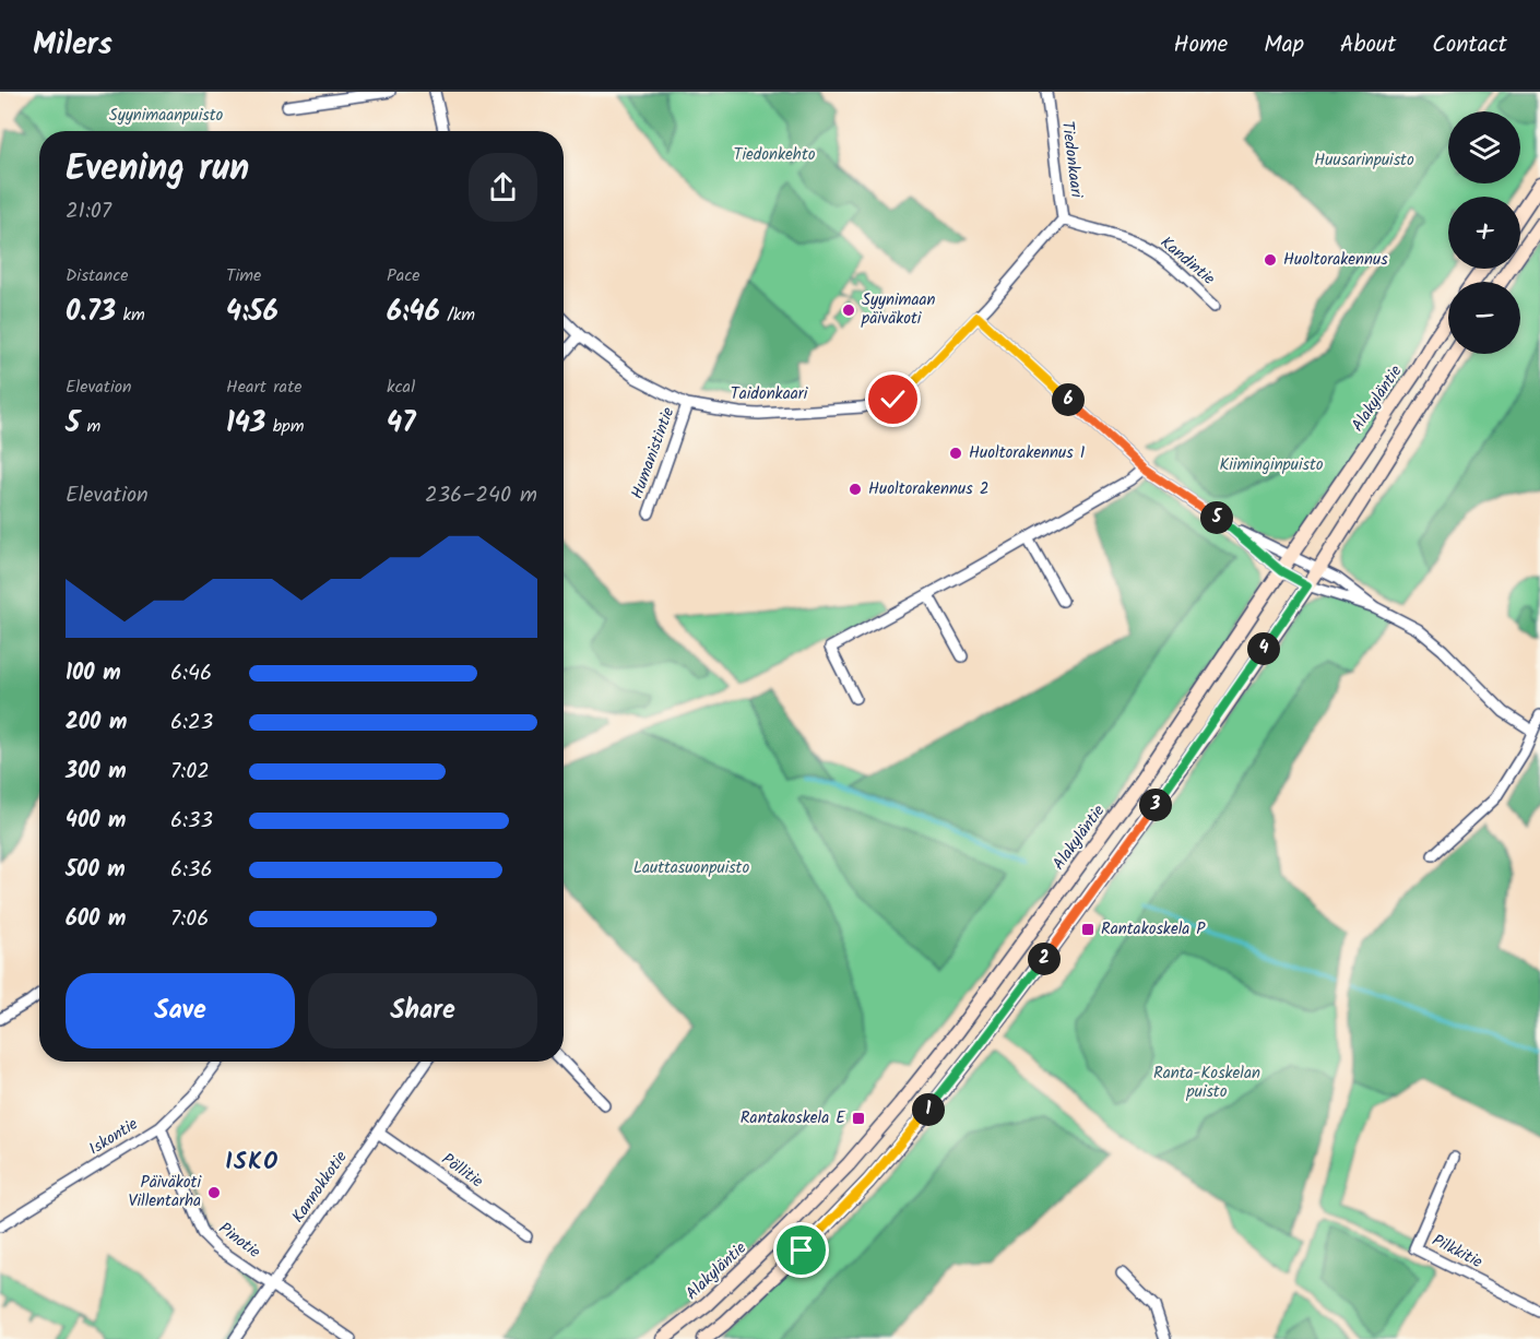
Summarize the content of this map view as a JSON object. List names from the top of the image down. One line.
{"streets":{"main road":["Alakyläntie"],"street":["Tiedonkaari","Kandintie","Taidonkaari","Humanistintie","Iskontie","Pöllitie","Kannokkotie","Pinotie","Pilkkitie"]},"crossings":[["Tiedonkaari","Kandintie"],["Tiedonkaari","Taidonkaari"],["Taidonkaari","Humanistintie"],["Iskontie","Pinotie"],["Pöllitie","Kannokkotie"],["Kannokkotie","Pinotie"]],"districts":["ISKO"],"parks":["Syynimaanpuisto","Tiedonkehto","Huusarinpuisto","Kiiminginpuisto","Lauttasuonpuisto","Ranta-Koskelan puisto"],"places":{"other":["Huoltorakennus","Syynimaan päiväkoti","Huoltorakennus 1","Huoltorakennus 2","Päiväkoti Villentarha"],"transit":["Rantakoskela P","Rantakoskela E"]},"page":{"header":"Milers","nav":["Home","Map","About","Contact"],"map_buttons":["+","−"],"heading":["Evening run","21:07"],"stats":[["Distance","0.73 km"],["Time","4:56"],["Pace","6:46 /km"],["Elevation","5 m"],["Heart rate","143 bpm"],["kcal","47"]],"pins":["6","5","4","3","2","1"],"chart":["Elevation","236–240 m"],"list":[{"name":"100 m","note":"6:46"},{"name":"200 m","note":"6:23"},{"name":"300 m","note":"7:02"},{"name":"400 m","note":"6:33"},{"name":"500 m","note":"6:36"},{"name":"600 m","note":"7:06"}],"buttons":["Save","Share"]}}
